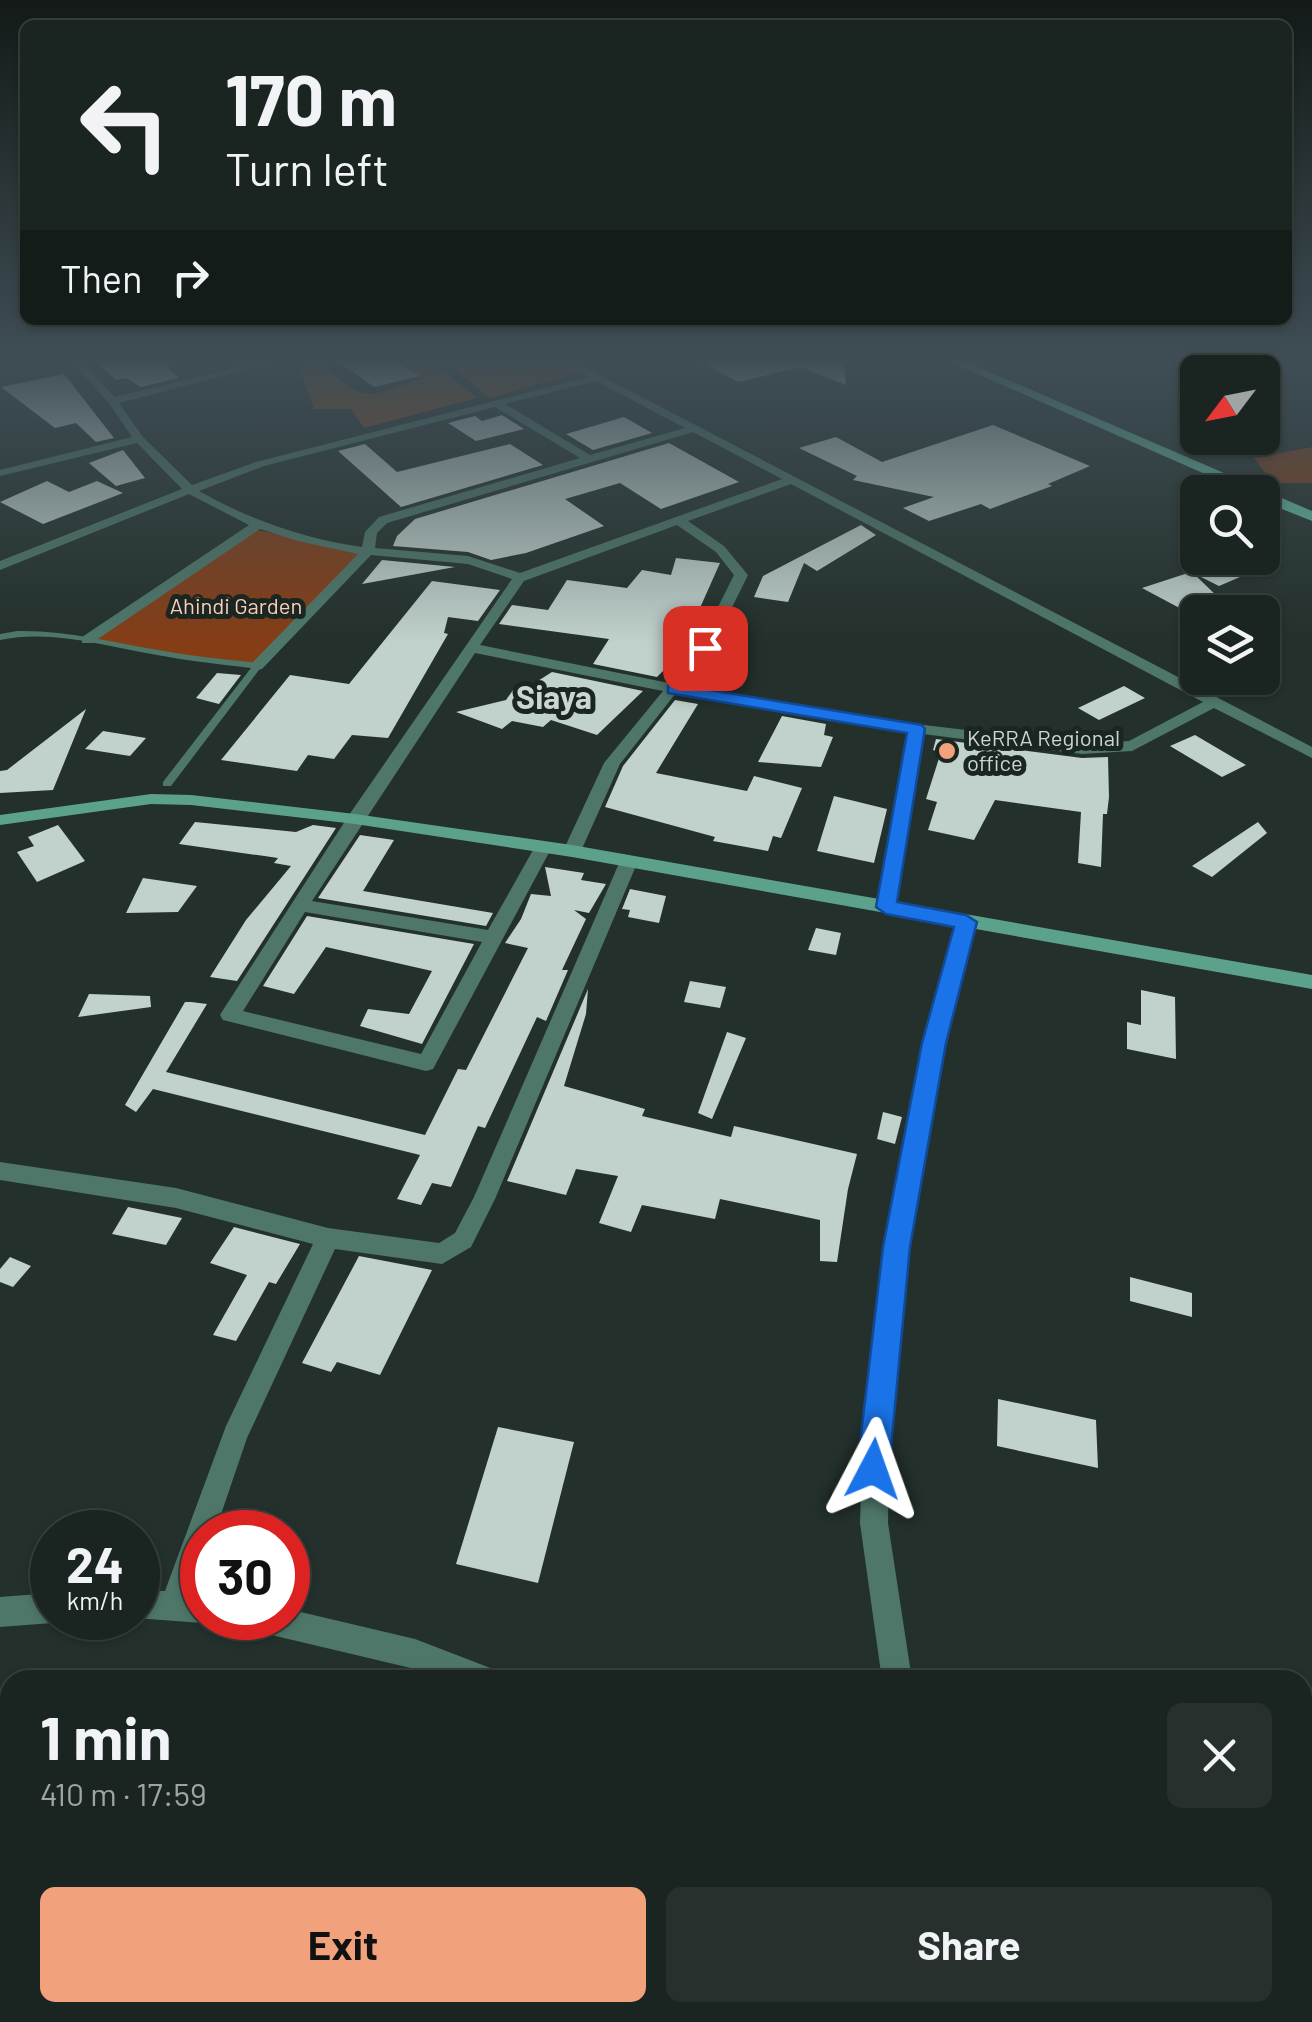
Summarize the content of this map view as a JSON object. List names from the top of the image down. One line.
{"districts":["Siaya"],"parks":["Ahindi Garden"],"places":["KeRRA Regional office"],"north":"bottom left","page":{"turn":["170 m","Turn left"],"then":"Then","speed":"24 km/h","limit":"30","heading":["1 min","410 m · 17:59"],"buttons":["Exit","Share"]}}
